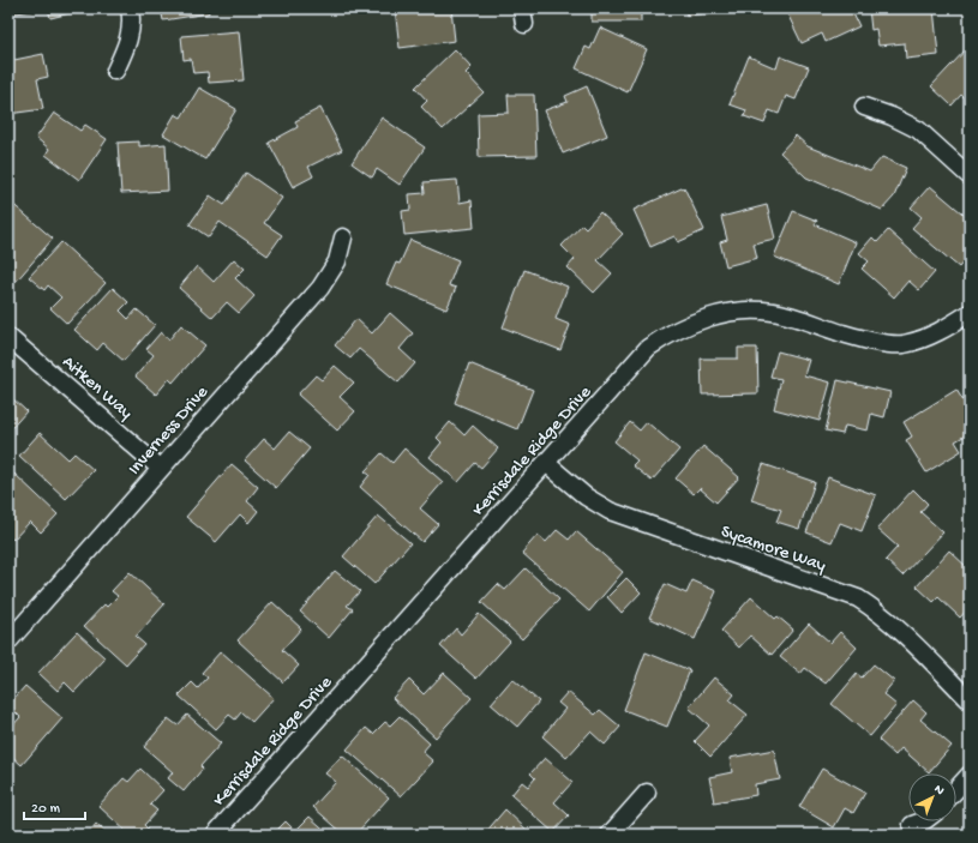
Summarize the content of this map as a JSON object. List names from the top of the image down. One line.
{"streets":{"street":["Aitken Way","Inverness Drive","Kerrisdale Ridge Drive","Sycamore Way"]},"crossings":[["Aitken Way","Inverness Drive"],["Kerrisdale Ridge Drive","Sycamore Way"]],"scale_bar":"20 m","north":"top right"}
